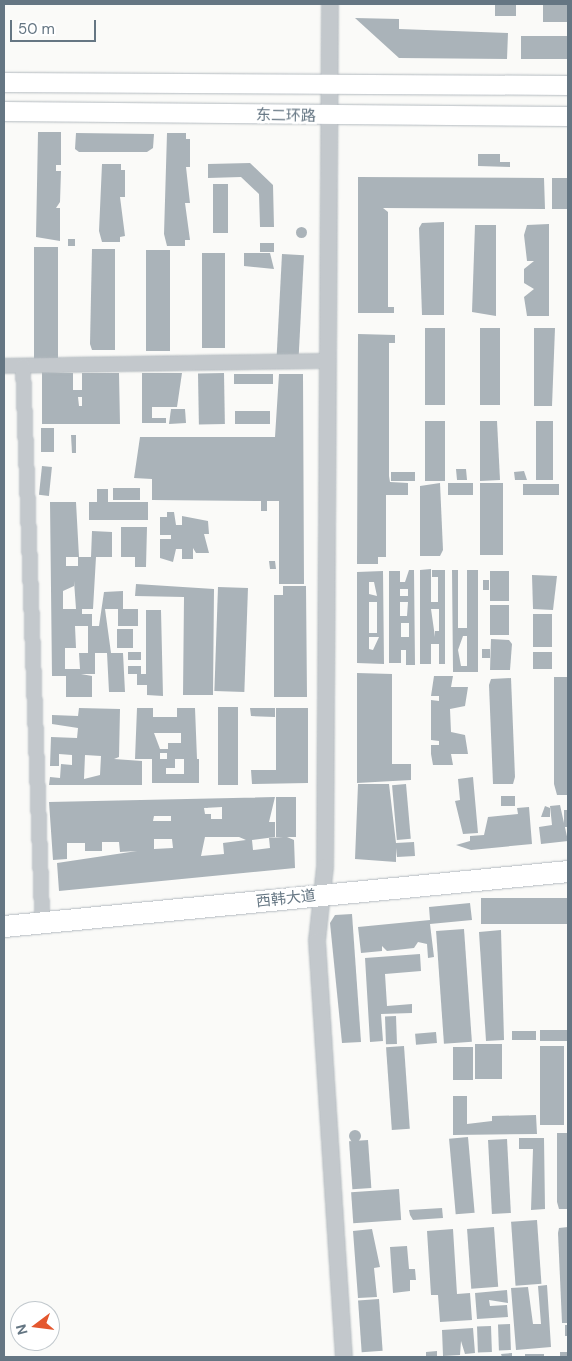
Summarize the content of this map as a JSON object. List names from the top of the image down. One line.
{"streets":{"main road":["东二环路","西韩大道"]},"scale_bar":"50 m","north":"left"}
